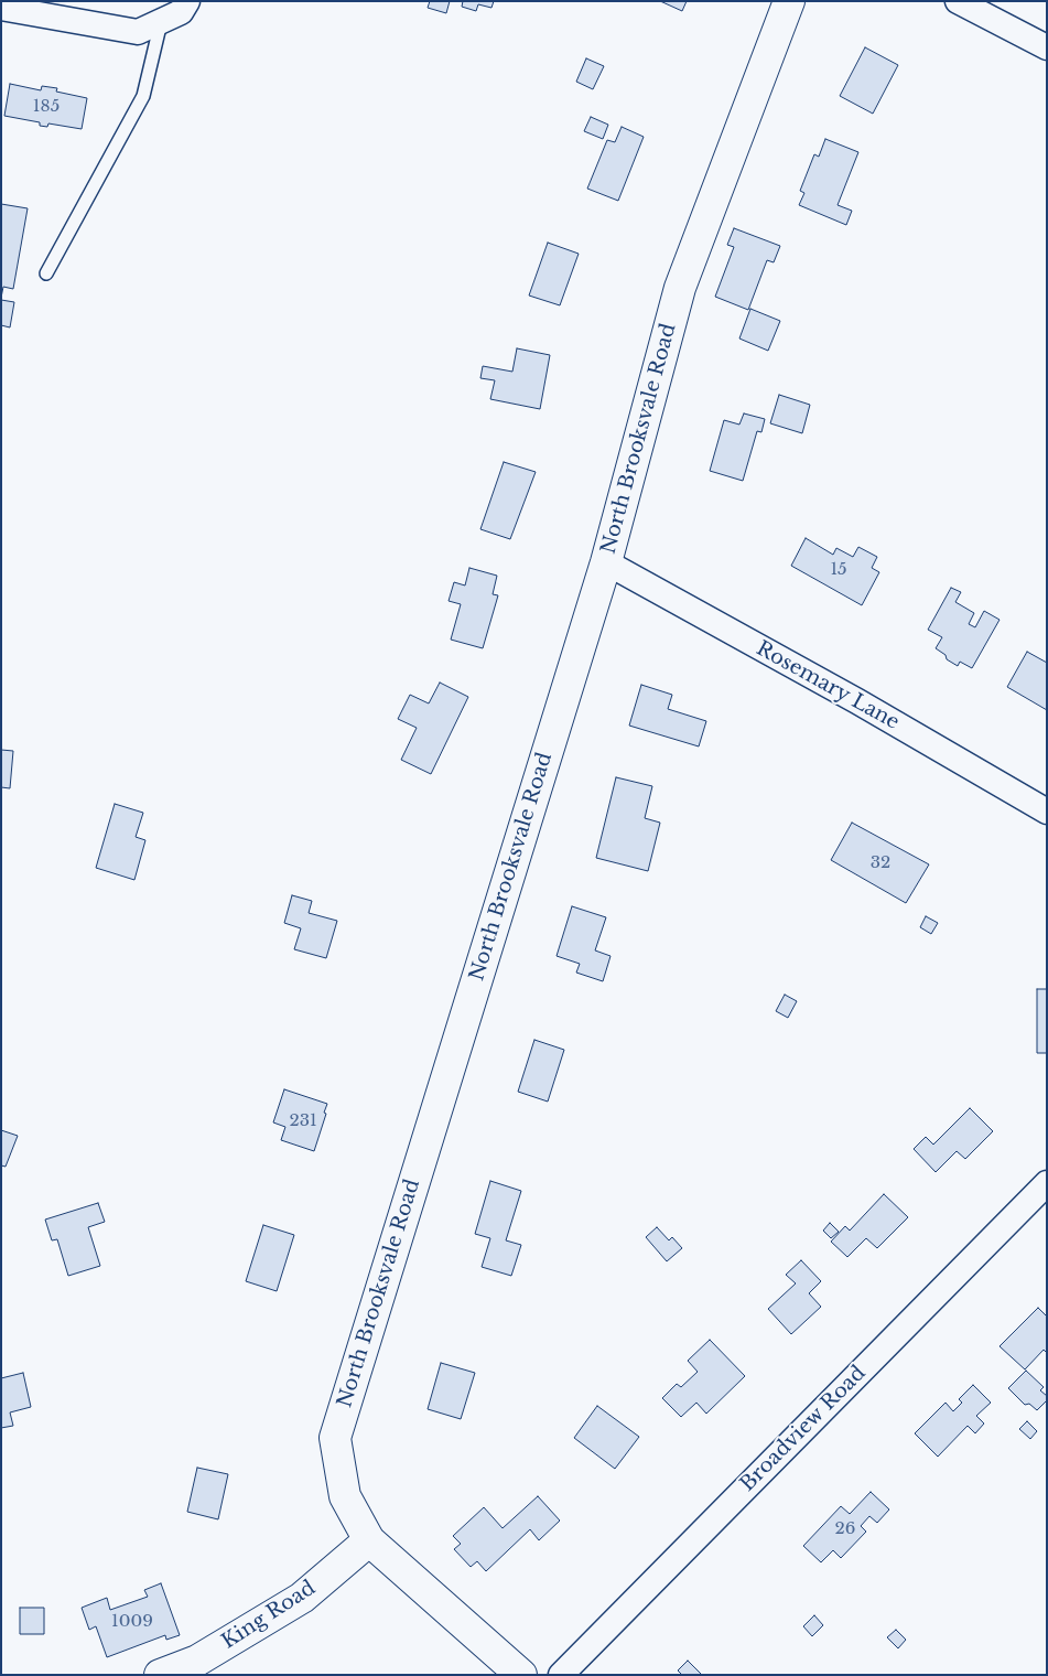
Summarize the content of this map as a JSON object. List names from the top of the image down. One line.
{"streets":{"main road":["North Brooksvale Road","King Road"],"street":["Rosemary Lane","Broadview Road"]},"crossings":[["North Brooksvale Road","Rosemary Lane"],["North Brooksvale Road","King Road"]],"house_numbers":["185","15","32","231","26","1009"]}
